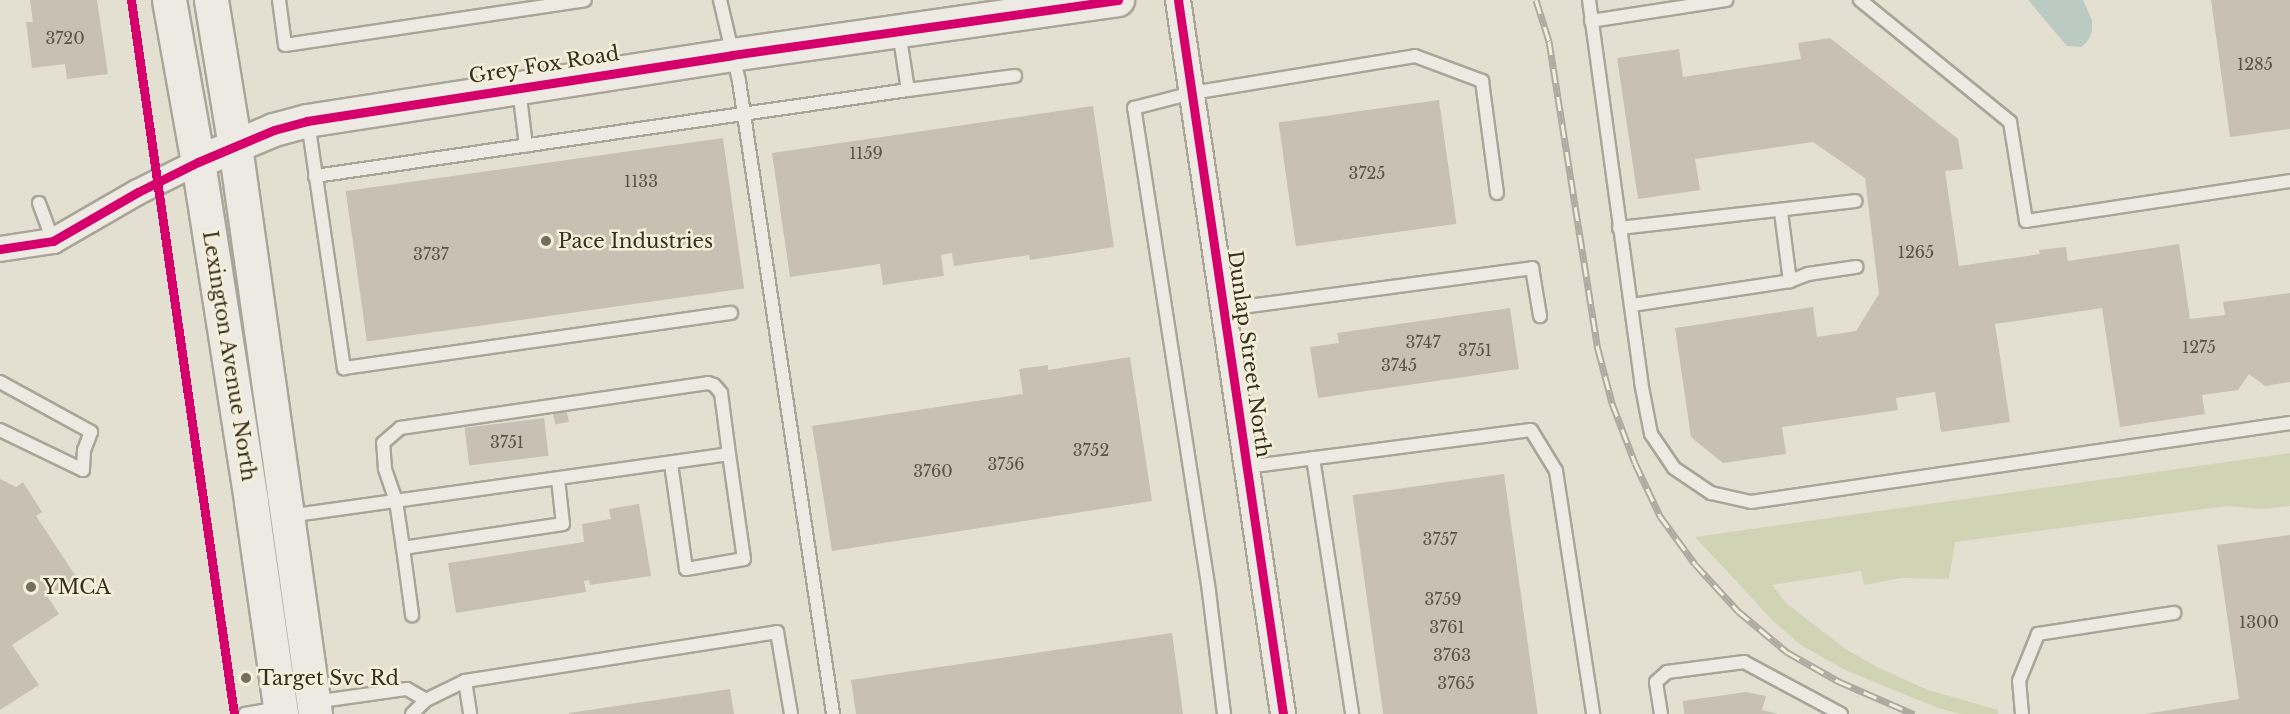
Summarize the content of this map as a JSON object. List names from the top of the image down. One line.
{"streets":{"main road":["Lexington Avenue North"],"street":["Grey Fox Road","Dunlap Street North"]},"crossings":[["Grey Fox Road","Lexington Avenue North"]],"places":["Pace Industries","YMCA","Target Svc Rd"],"house_numbers":["3720","1285","1159","3725","1133","1265","3737","3747","1275","3751","3745","3751","3752","3756","3760","3757","3759","1300","3761","3763","3765"]}
